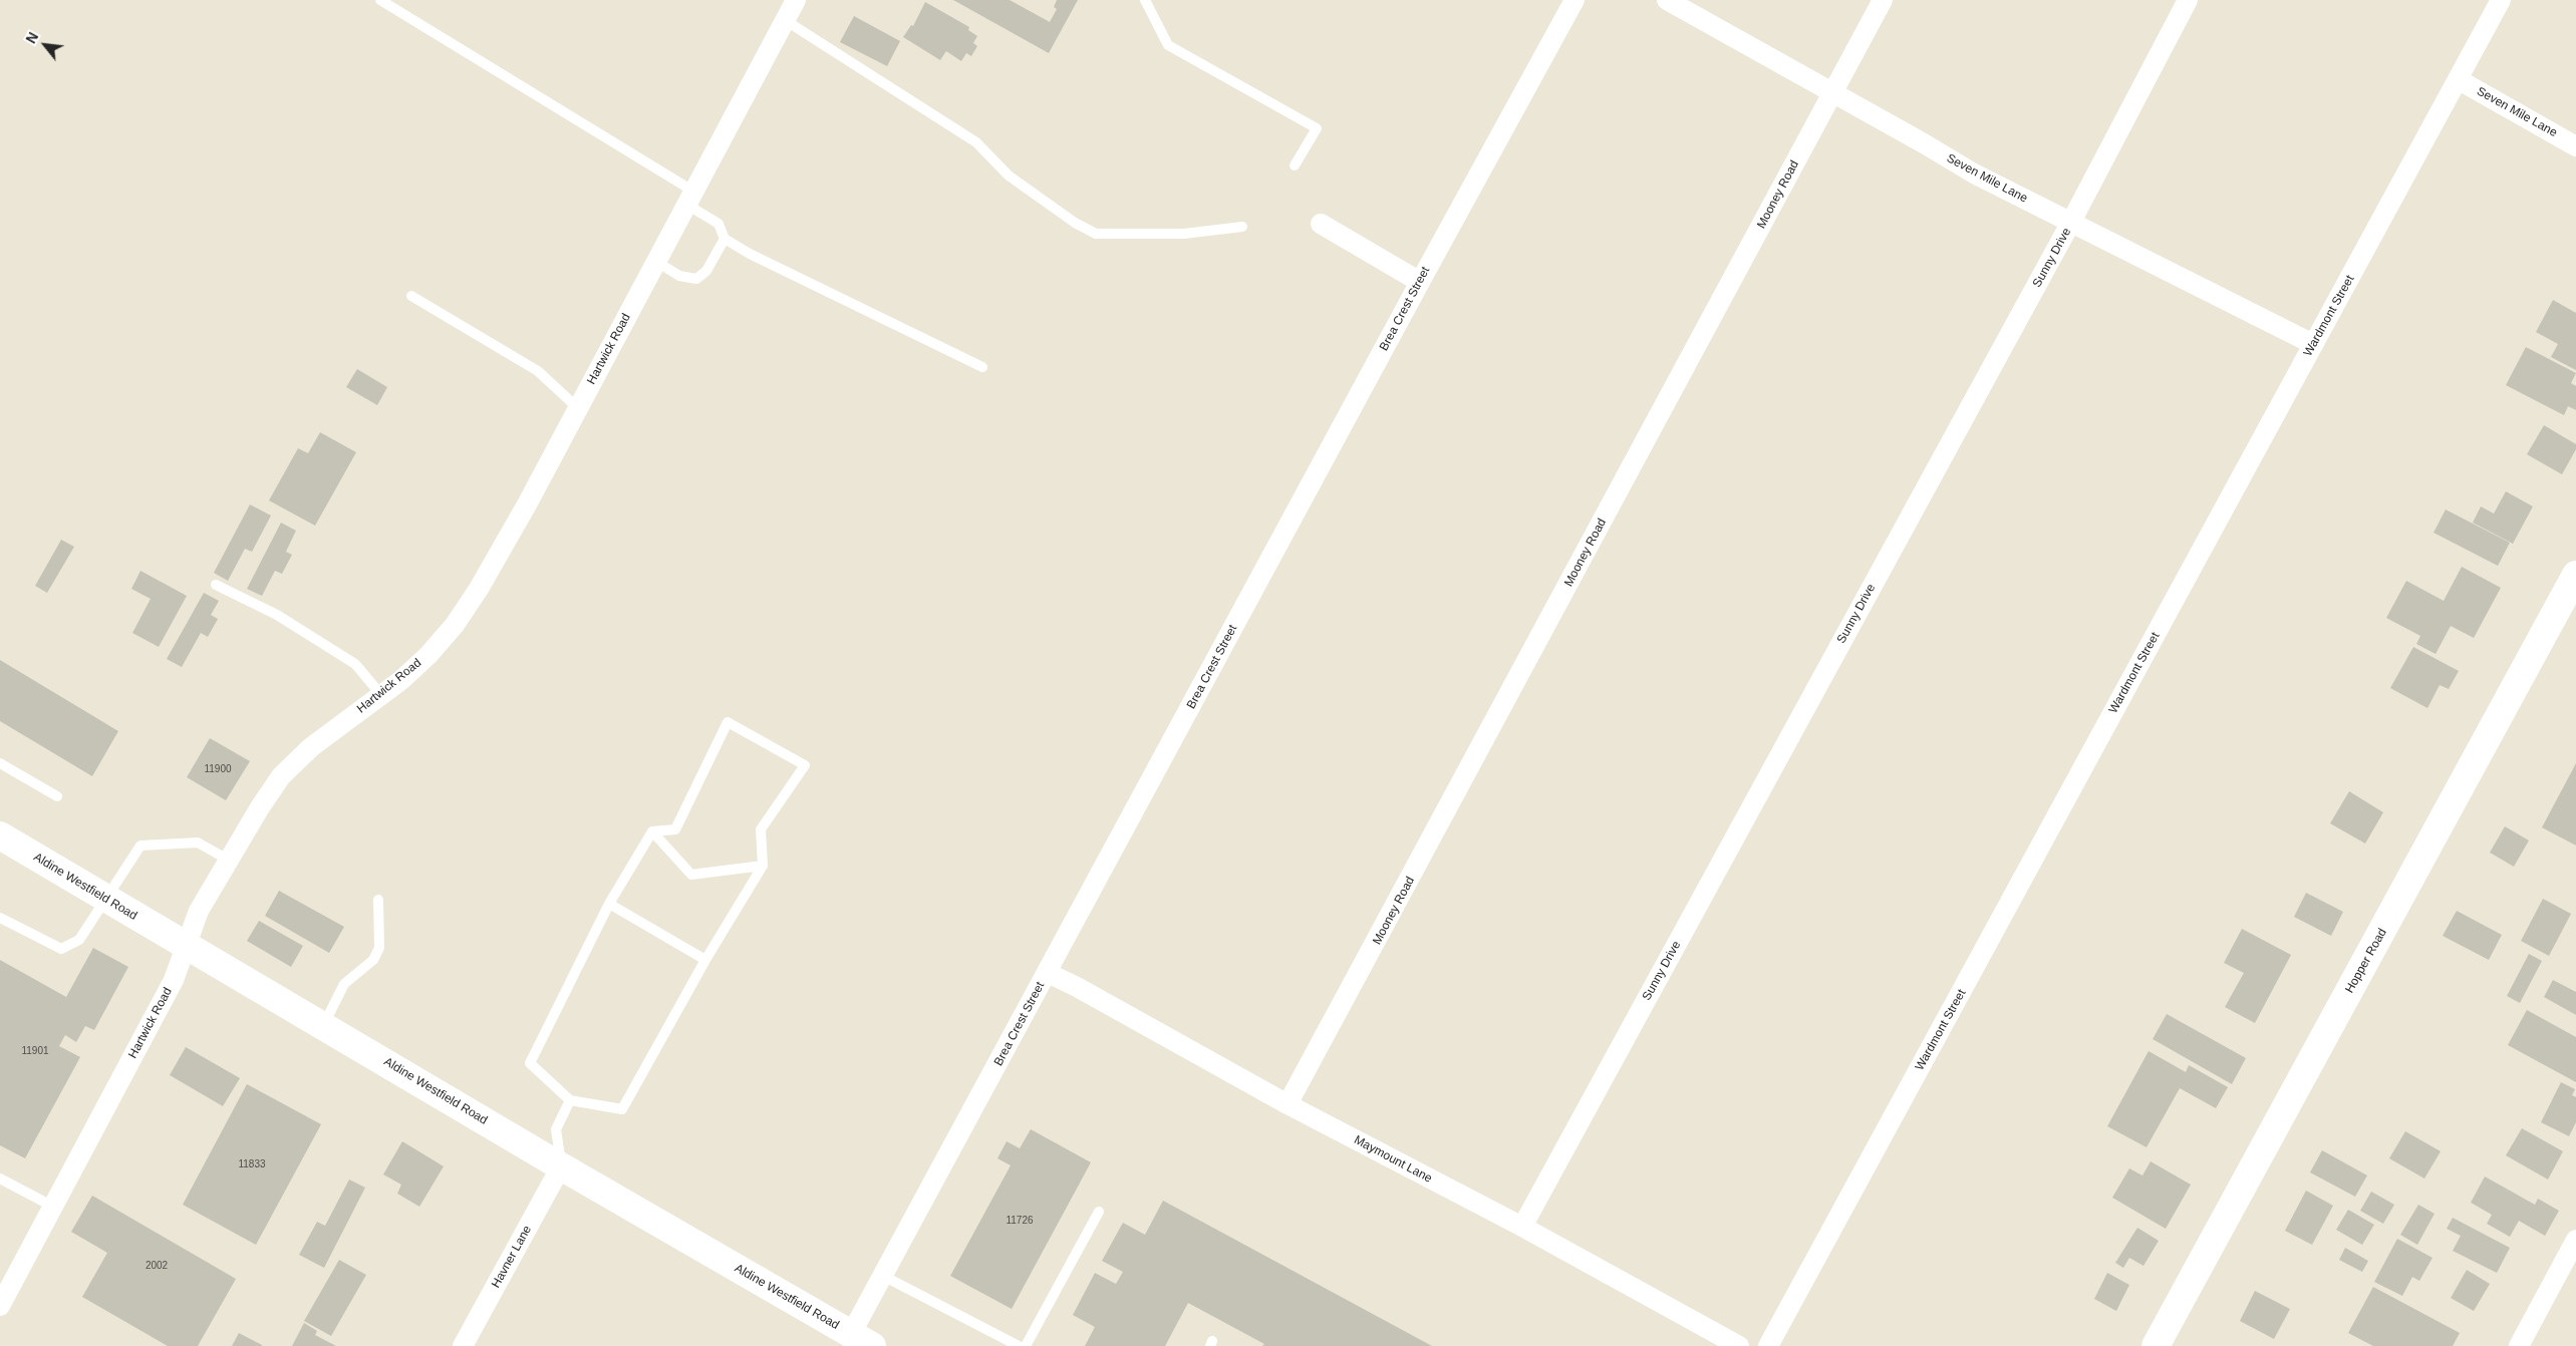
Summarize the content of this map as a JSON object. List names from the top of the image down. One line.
{"streets":{"main road":["Aldine Westfield Road","Hopper Road"],"street":["Seven Mile Lane","Mooney Road","Sunny Drive","Brea Crest Street","Wardmont Street","Hartwick Road","Maymount Lane","Havner Lane"]},"crossings":[["Seven Mile Lane","Mooney Road"],["Seven Mile Lane","Sunny Drive"],["Seven Mile Lane","Wardmont Street"],["Mooney Road","Maymount Lane"],["Sunny Drive","Maymount Lane"],["Brea Crest Street","Aldine Westfield Road"],["Brea Crest Street","Maymount Lane"],["Hartwick Road","Aldine Westfield Road"],["Aldine Westfield Road","Havner Lane"]],"house_numbers":["11900","11901","11833","11726","2002"],"north":"top left"}
